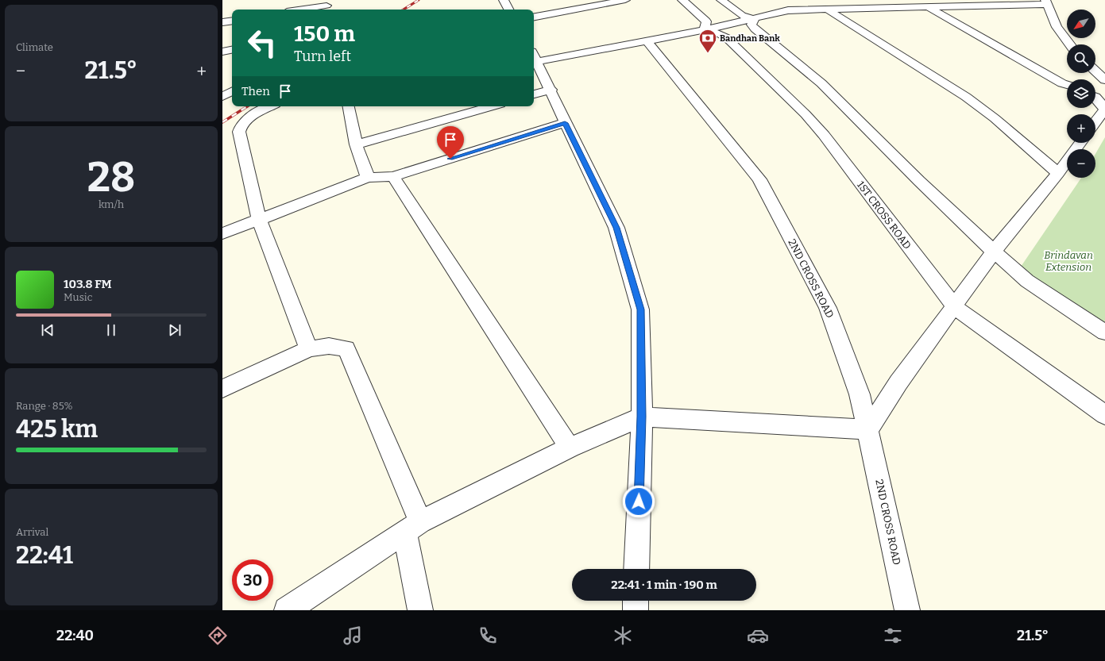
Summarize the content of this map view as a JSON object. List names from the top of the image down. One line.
{"streets":{"street":["1ST CROSS ROAD","2ND CROSS ROAD"]},"parks":["Brindavan Extension"],"places":{"bank":["Bandhan Bank"]},"north":"bottom left","page":{"tile":["Climate",["28","km/h"],["Range · 85%","425 km"],["Arrival","22:41"]],"map_buttons":["+","−"],"turn":["150 m","Turn left"],"heat":["−","21.5°","+"],"then":"Then","song":["103.8 FM","Music"],"limit":"30","trip":"22:41 · 1 min · 190 m","tabs":["22:40","21.5°"]}}
